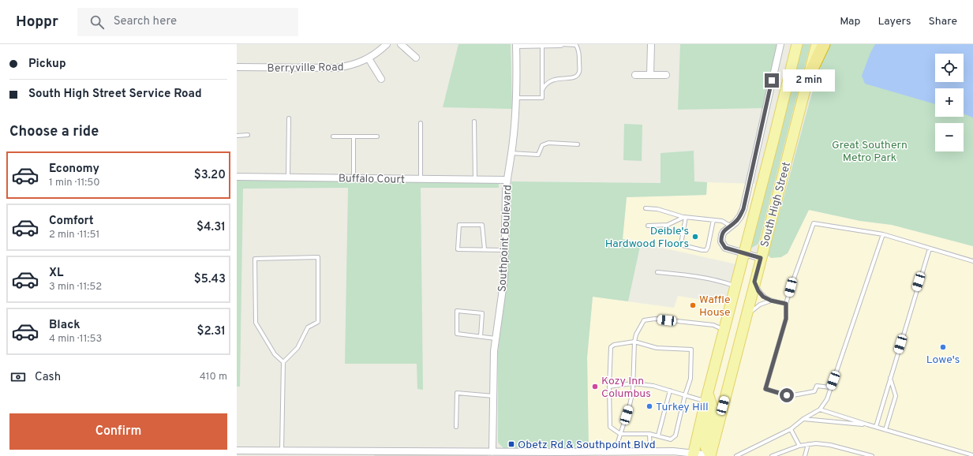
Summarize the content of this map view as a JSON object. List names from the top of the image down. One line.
{"streets":{"main road":["South High Street"],"street":["Berryville Road","Buffalo Court","Southpoint Boulevard"]},"crossings":[["Buffalo Court","Southpoint Boulevard"]],"parks":["Great Southern Metro Park"],"places":{"other":["Deible's Hardwood Floors","Waffle House","Lowe's","Kozy Inn Columbus","Turkey Hill"],"transit":["Obetz Rd & Southpoint Blvd"]},"page":{"header":"Hoppr","search":"Search here","nav":["Map","Layers","Share"],"banner":["Pickup","South High Street Service Road"],"map_buttons":["+","−"],"bubble":"2 min","heading":"Choose a ride","list":[{"name":"Economy","note":"1 min · 11:50","value":"$3.20"},{"name":"Comfort","note":"2 min · 11:51","value":"$4.31"},{"name":"XL","note":"3 min · 11:52","value":"$5.43"},{"name":"Black","note":"4 min · 11:53","value":"$2.31"}],"pay":["Cash","410 m"],"buttons":"Confirm"}}
